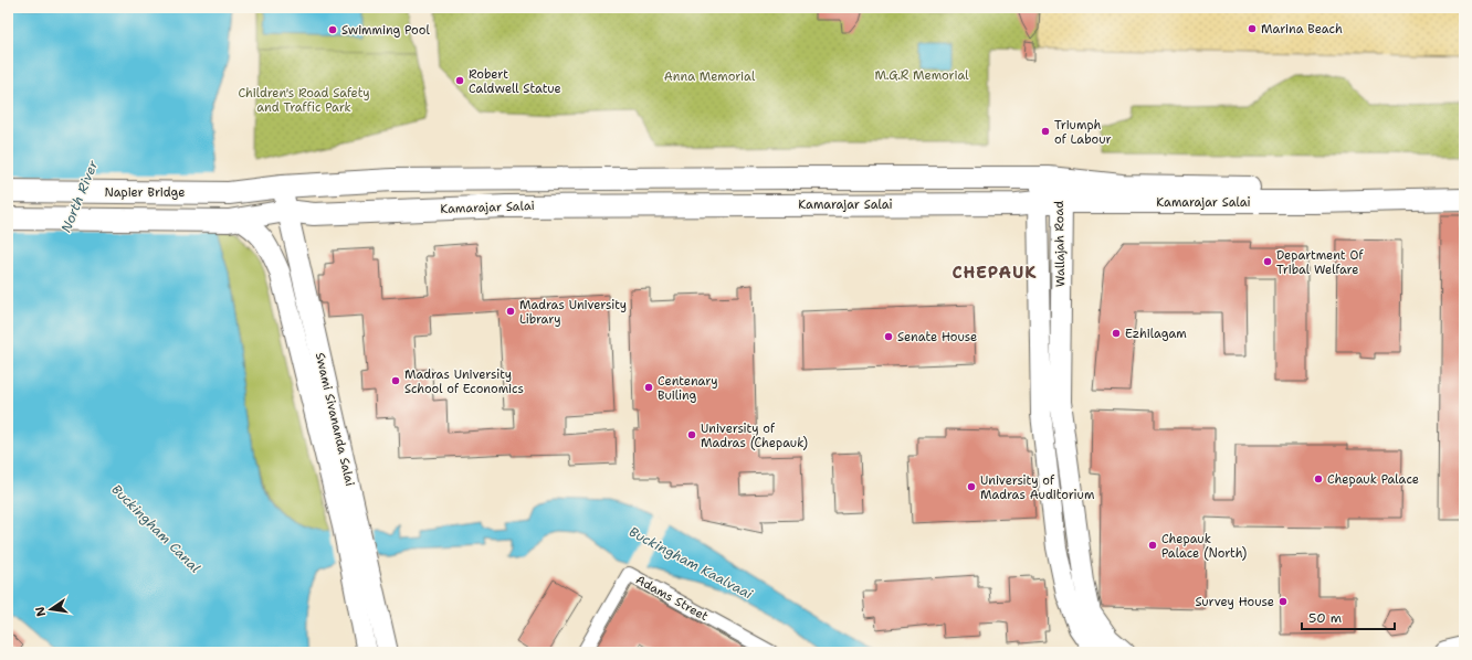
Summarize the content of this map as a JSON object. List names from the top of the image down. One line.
{"streets":{"main road":["Napier Bridge","Kamarajar Salai","Wallajah Road","Swami Sivananda Salai"],"street":["Adams Street"]},"crossings":[["Napier Bridge","Kamarajar Salai"],["Kamarajar Salai","Wallajah Road"],["Kamarajar Salai","Swami Sivananda Salai"]],"districts":["CHEPAUK"],"water":["North River","Buckingham Canal","Buckingham Kaalvaai"],"parks":["M.G.R Memorial","Anna Memorial","Children's Road Safety and Traffic Park"],"places":["Marina Beach","Swimming Pool","Robert Caldwell Statue","Triumph of Labour","Department Of Tribal Welfare","Madras University Library","Ezhilagam","Senate House","Madras University School of Economics","Centenary Builing","University of Madras (Chepauk)","Chepauk Palace","University of Madras Auditorium","Chepauk Palace (North)","Survey House"],"scale_bar":"50 m","north":"left"}
